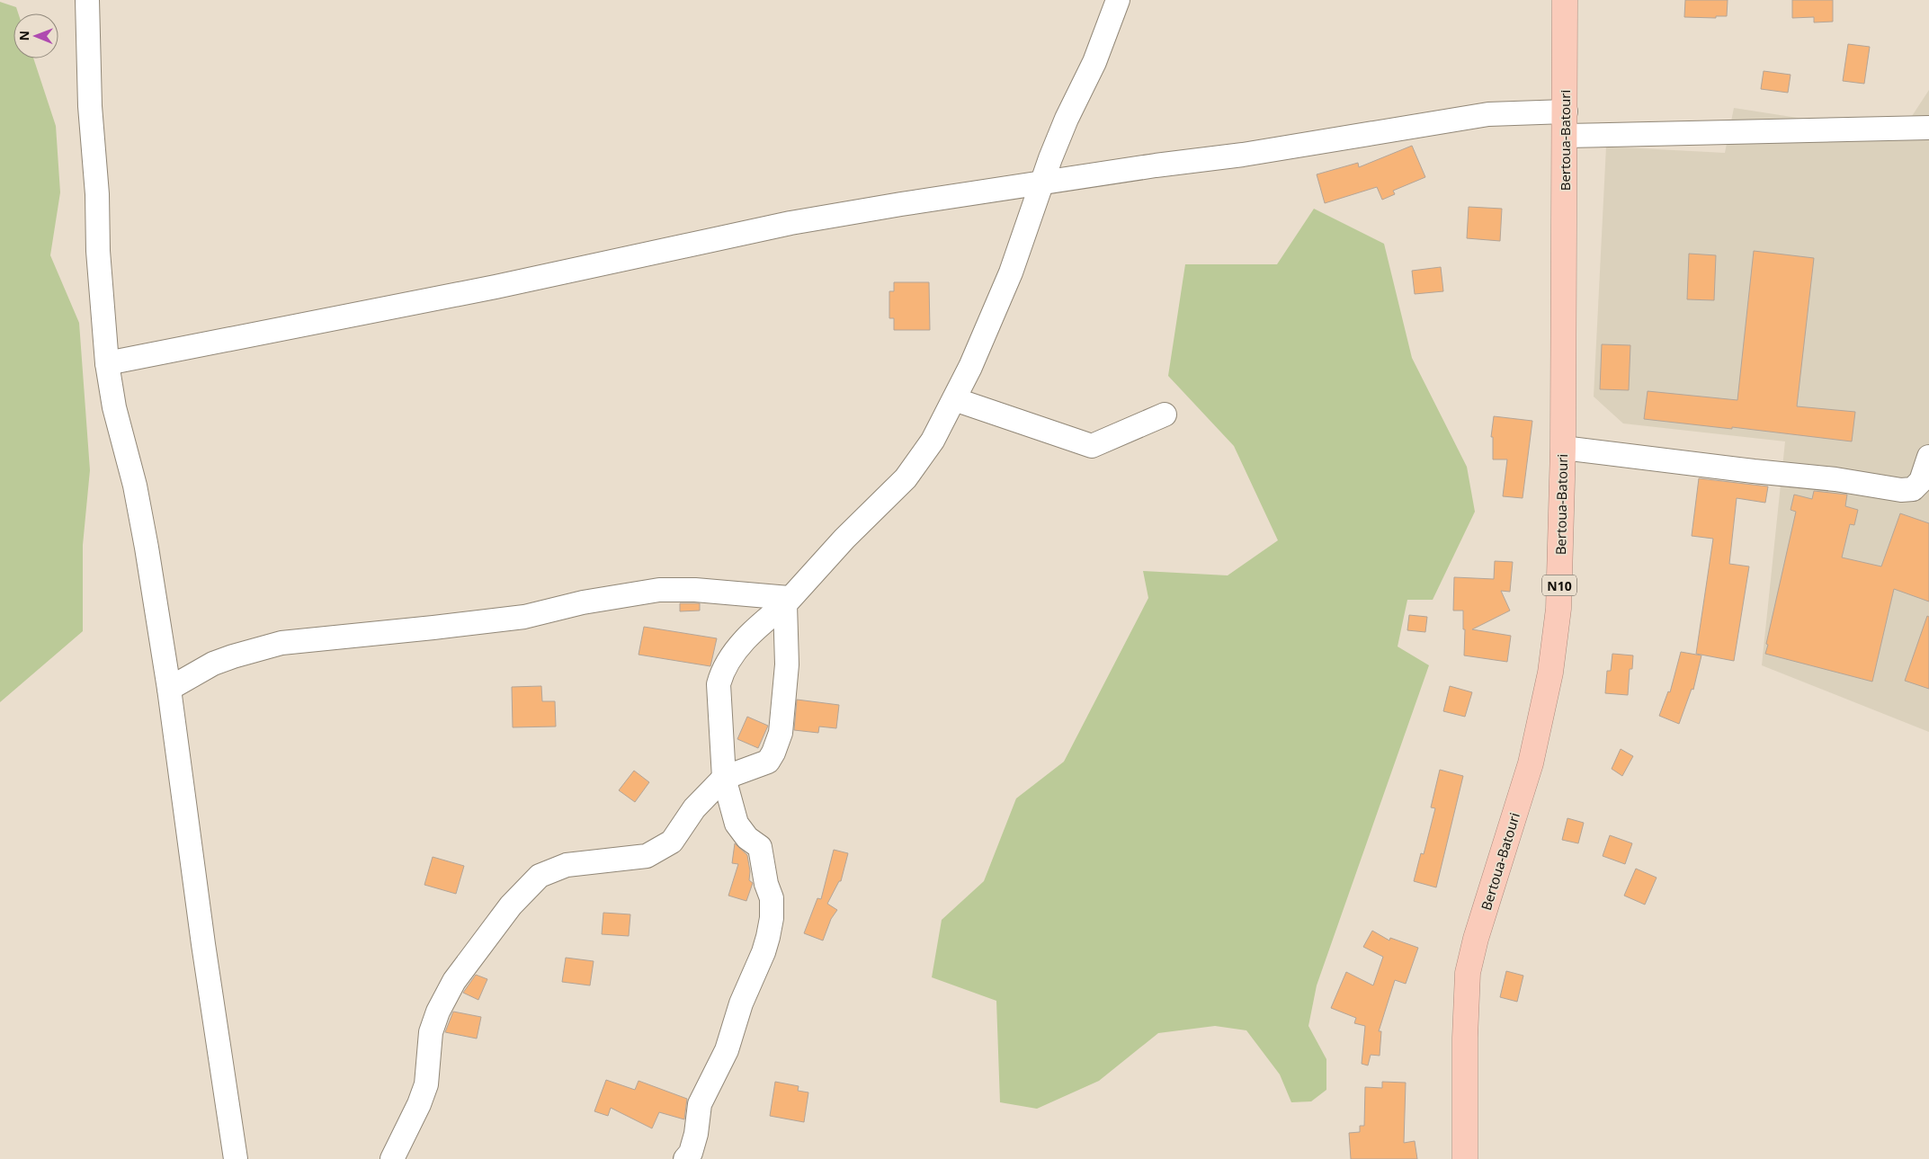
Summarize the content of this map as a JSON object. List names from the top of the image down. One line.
{"streets":{"highway":["Bertoua-Batouri","N10"]},"north":"left"}
